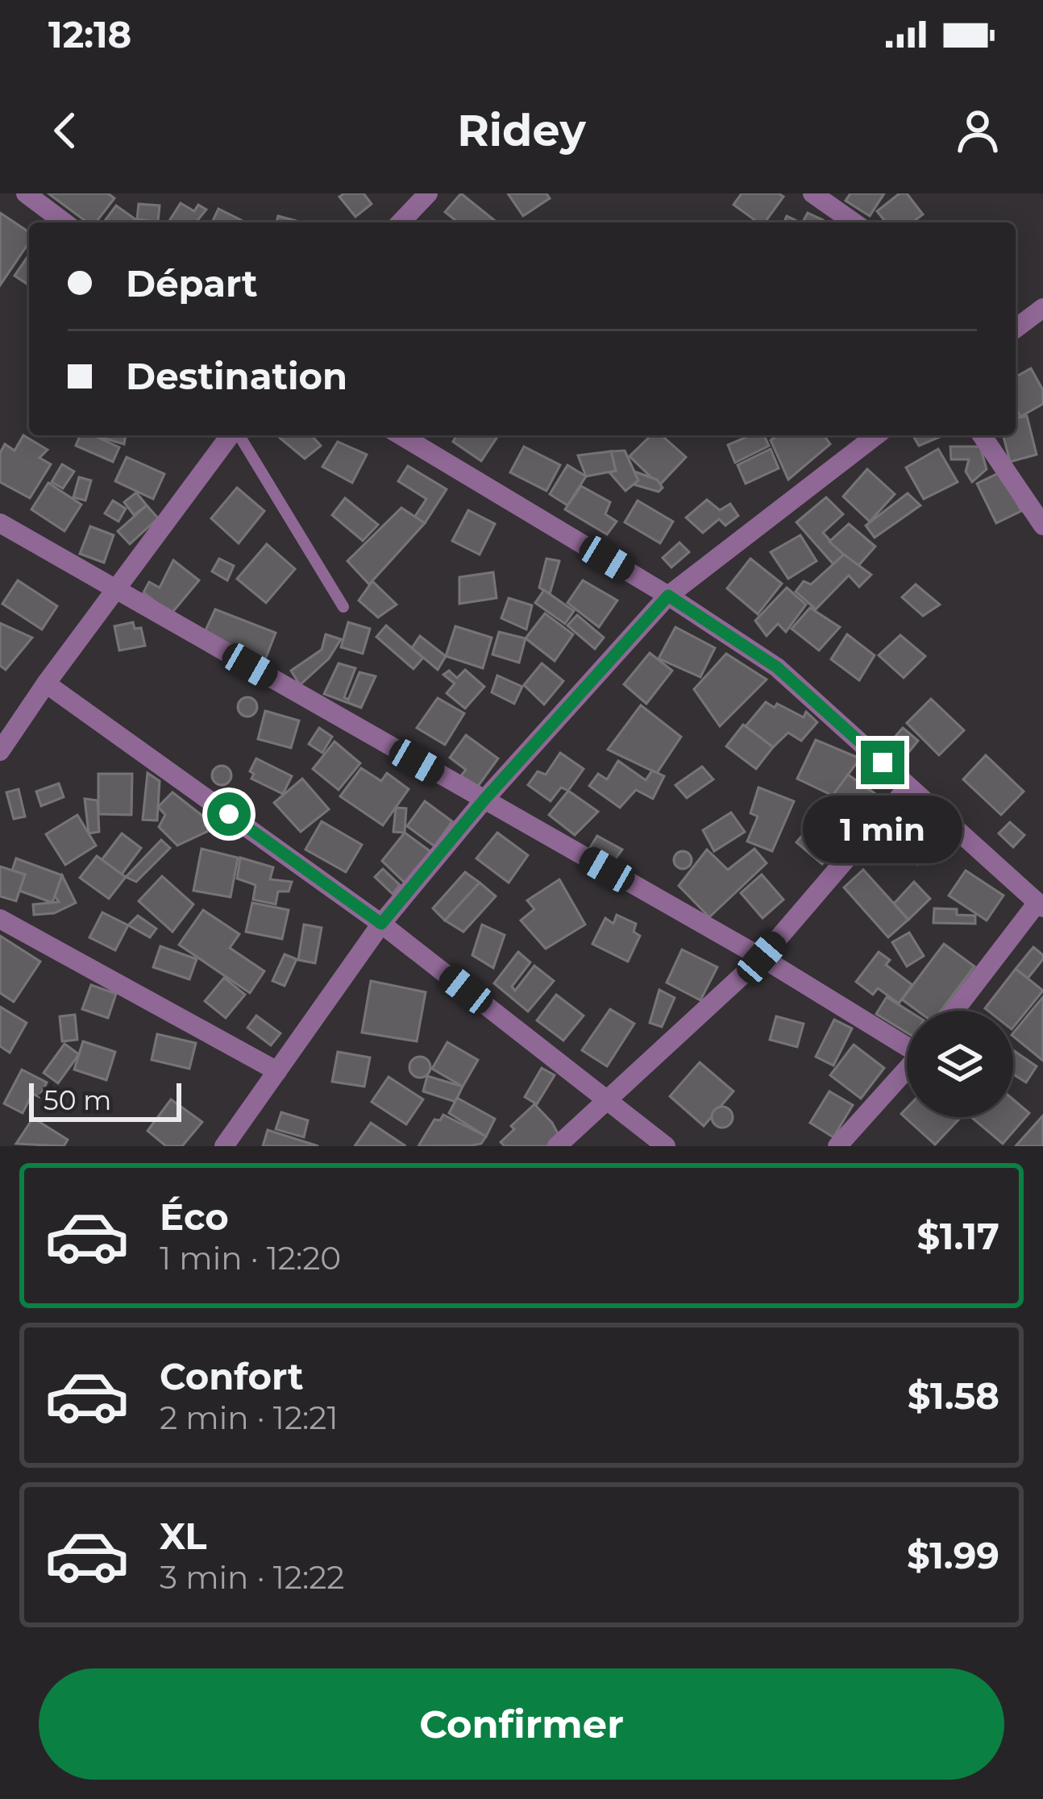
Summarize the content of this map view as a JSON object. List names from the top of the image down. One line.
{"scale_bar":"50 m","page":{"status":"12:18","header":"Ridey","banner":["Départ","Destination"],"bubble":"1 min","scale":"50 m","list":[{"name":"Éco","note":"1 min · 12:20","value":"$1.17"},{"name":"Confort","note":"2 min · 12:21","value":"$1.58"},{"name":"XL","note":"3 min · 12:22","value":"$1.99"}],"buttons":"Confirmer"}}
